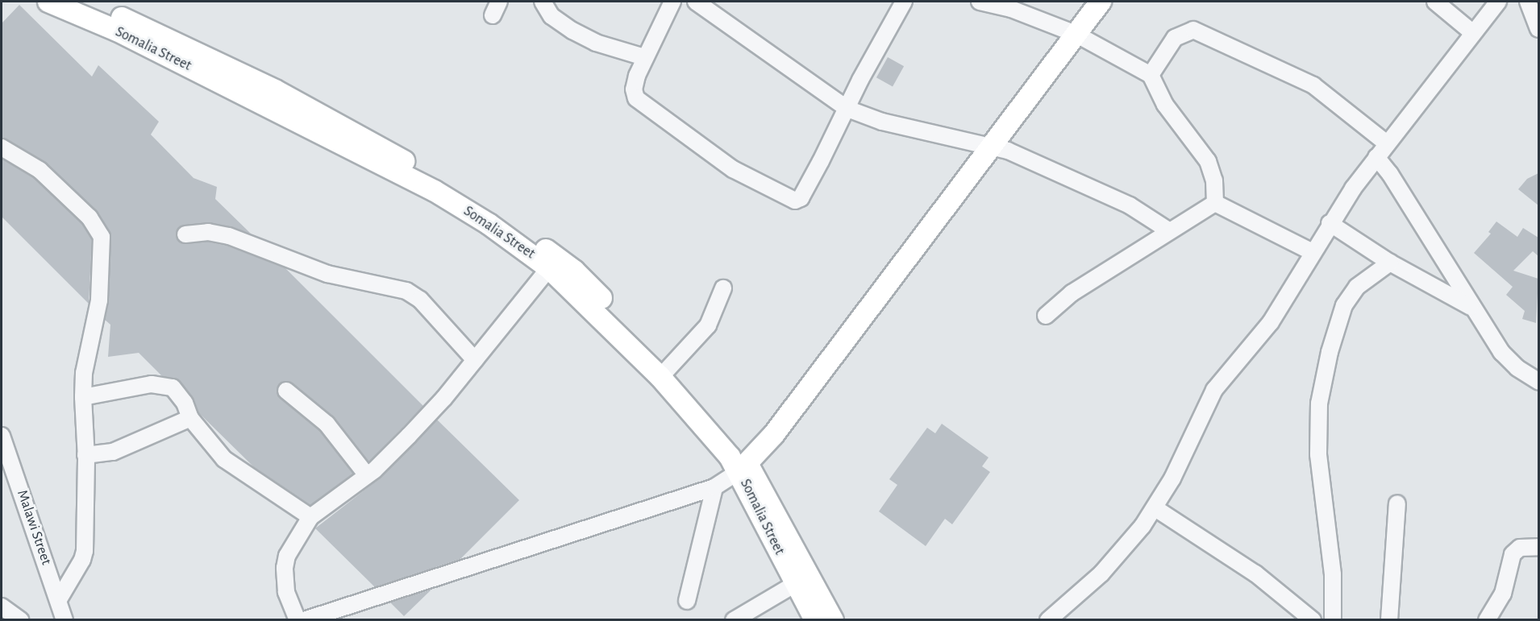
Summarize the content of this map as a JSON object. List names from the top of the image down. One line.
{"streets":{"main road":["Somalia Street"],"street":["Malawi Street"]}}
